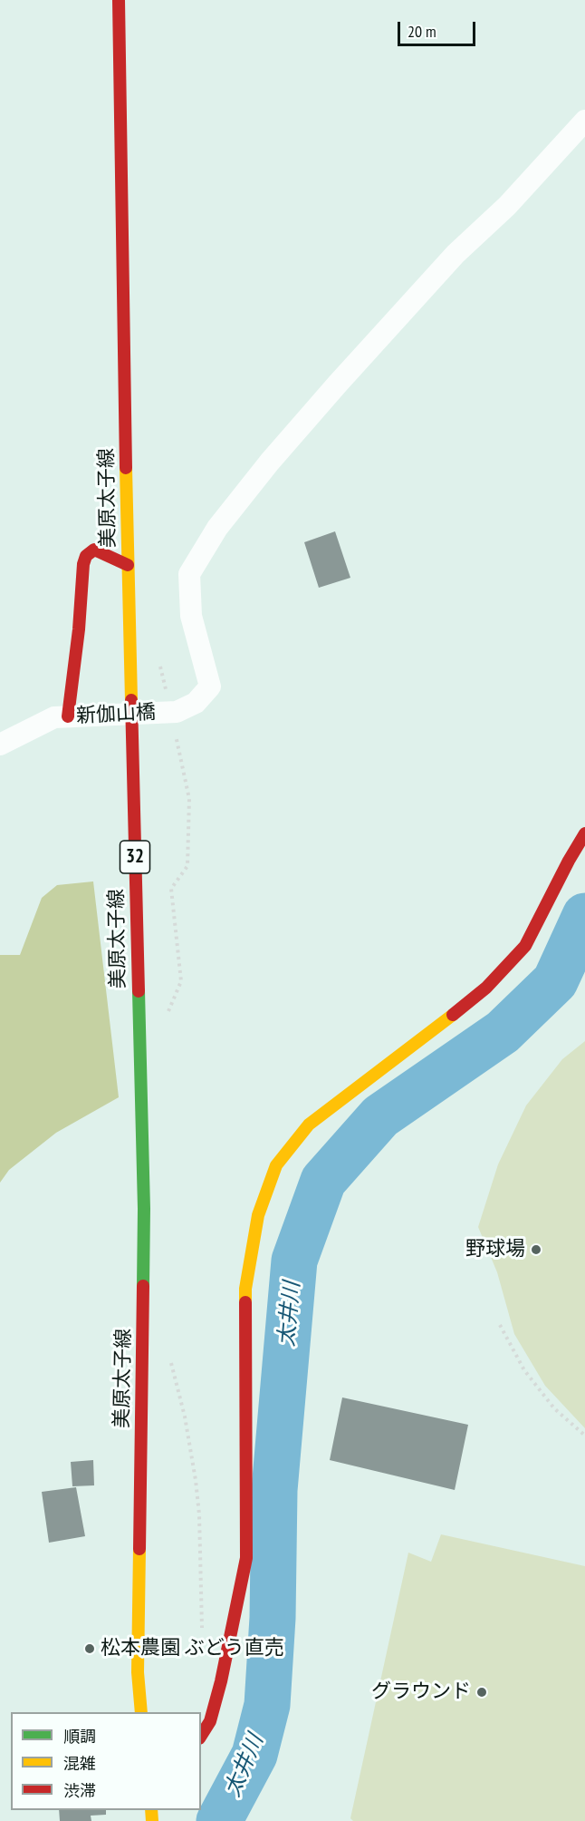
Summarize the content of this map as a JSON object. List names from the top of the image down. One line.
{"streets":{"main road":["美原太子線","32"],"street":["新伽山橋"]},"water":["太井川"],"places":["野球場","松本農園 ぶどう直売","グラウンド"],"legend":["順調","混雑","渋滞"],"scale_bar":"20 m"}
